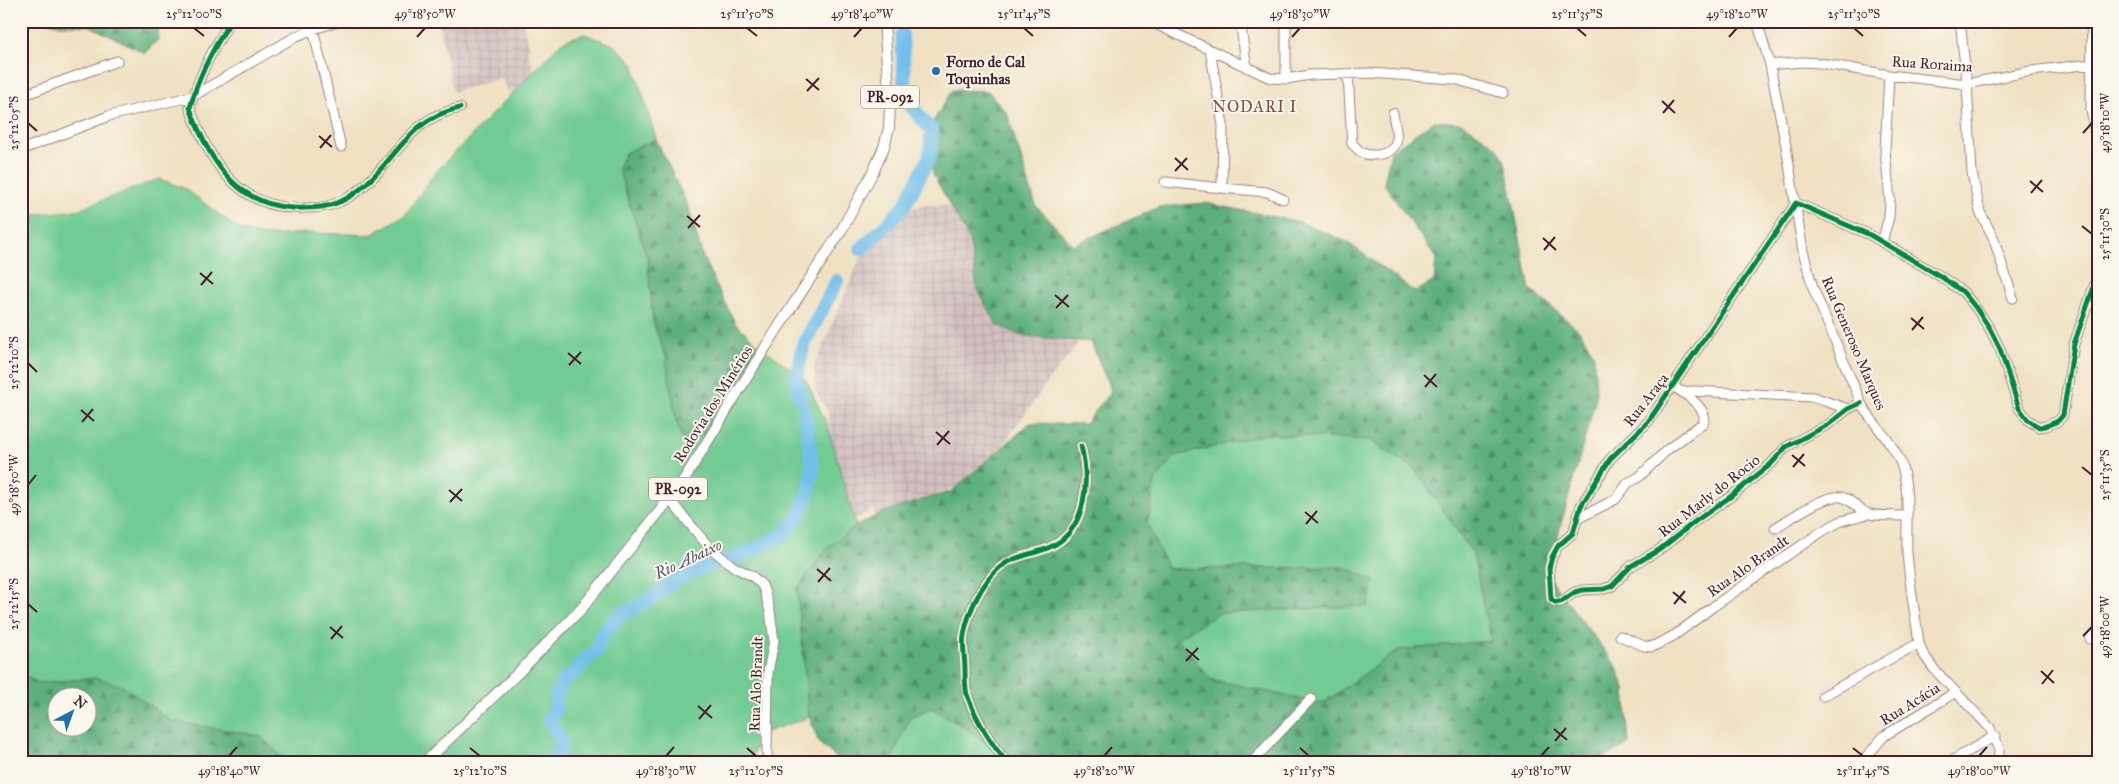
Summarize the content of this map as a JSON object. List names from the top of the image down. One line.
{"streets":{"main road":["PR-092","Rodovia dos Minérios"],"street":["Rua Roraima","Rua Generoso Marques","Rua Araça","Rua Marly do Rocio","Rua Alo Brandt","Rua Acácia"]},"crossings":[["Rua Roraima","Rua Generoso Marques"],["Rua Generoso Marques","Rua Araça"],["Rua Generoso Marques","Rua Marly do Rocio"],["Rua Generoso Marques","Rua Alo Brandt"],["Rua Generoso Marques","Rua Acácia"],["Rua Araça","Rua Marly do Rocio"],["Rodovia dos Minérios","Rua Alo Brandt"]],"districts":["NODARI I"],"water":["Rio Abaixo"],"places":["Forno de Cal Toquinhas"],"north":"top right","coordinates":["25°12'00\"S","49°18'50\"W","25°11'50\"S","49°18'40\"W","25°11'45\"S","49°18'30\"W","25°11'35\"S","49°18'20\"W","25°11'30\"S","25°12'05\"S","49°18'10\"W","25°12'10\"S","25°12'15\"S","49°18'00\"W","25°11'55\"S"]}
